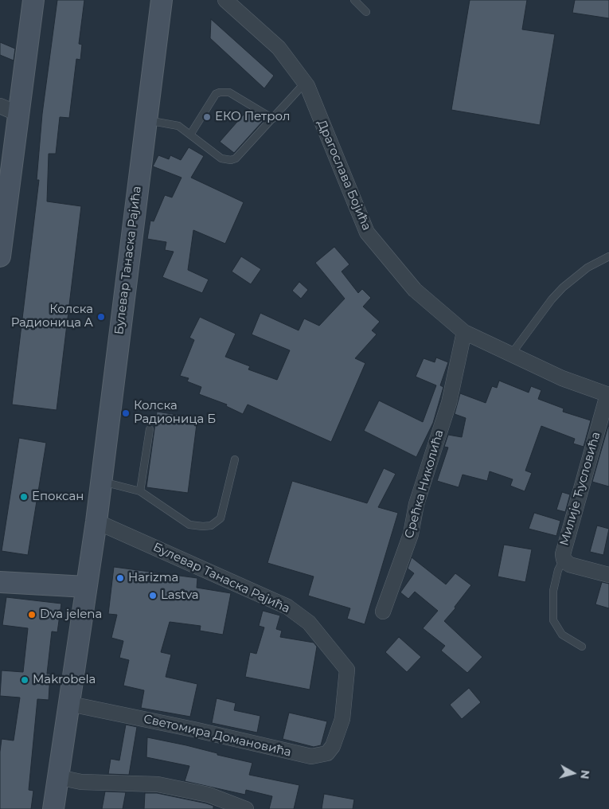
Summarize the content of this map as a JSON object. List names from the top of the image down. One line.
{"streets":{"main road":["Булевар Танаска Рајића"],"street":["Драгослава Бојића","Срећка Николића","Милије Ћусловића","Светомира Домановића"]},"crossings":[["Драгослава Бојића","Срећка Николића"],["Драгослава Бојића","Милије Ћусловића"],["Булевар Танаска Рајића","Светомира Домановића"]],"places":["ЕКО Петрол","Колска Радионица А","Колска Радионица Б","Епоксан","Harizma","Lastva","Dva jelena","Makrobela"],"north":"right"}
